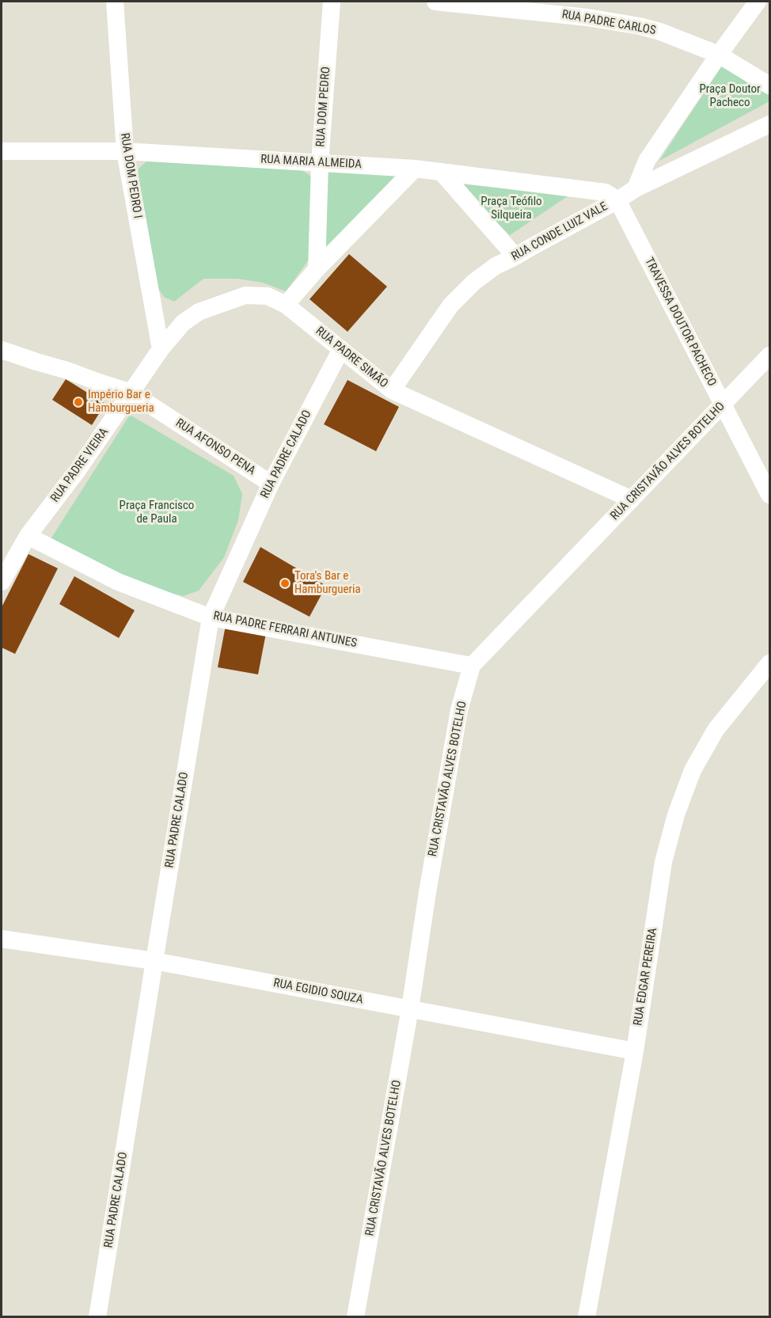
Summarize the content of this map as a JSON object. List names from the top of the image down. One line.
{"streets":{"street":["RUA PADRE CARLOS","RUA DOM PEDRO","RUA MARIA ALMEIDA","RUA DOM PEDRO I","RUA CONDE LUIZ VALE","TRAVESSA DOUTOR PACHECO","RUA PADRE SIMÃO","RUA AFONSO PENA","RUA PADRE CALADO","RUA CRISTAVÃO ALVES BOTELHO","RUA PADRE VIEIRA","RUA PADRE FERRARI ANTUNES","RUA EDGAR PEREIRA","RUA EGIDIO SOUZA"]},"crossings":[["RUA DOM PEDRO","RUA MARIA ALMEIDA"],["RUA MARIA ALMEIDA","RUA DOM PEDRO I"],["RUA MARIA ALMEIDA","RUA CONDE LUIZ VALE"],["RUA MARIA ALMEIDA","TRAVESSA DOUTOR PACHECO"],["RUA DOM PEDRO I","RUA PADRE SIMÃO"],["RUA DOM PEDRO I","RUA PADRE VIEIRA"],["RUA CONDE LUIZ VALE","TRAVESSA DOUTOR PACHECO"],["RUA CONDE LUIZ VALE","RUA PADRE SIMÃO"],["TRAVESSA DOUTOR PACHECO","RUA CRISTAVÃO ALVES BOTELHO"],["RUA PADRE SIMÃO","RUA PADRE CALADO"],["RUA PADRE SIMÃO","RUA CRISTAVÃO ALVES BOTELHO"],["RUA PADRE SIMÃO","RUA PADRE VIEIRA"],["RUA AFONSO PENA","RUA PADRE CALADO"],["RUA AFONSO PENA","RUA PADRE VIEIRA"],["RUA PADRE CALADO","RUA PADRE FERRARI ANTUNES"],["RUA PADRE CALADO","RUA EGIDIO SOUZA"],["RUA CRISTAVÃO ALVES BOTELHO","RUA PADRE FERRARI ANTUNES"],["RUA CRISTAVÃO ALVES BOTELHO","RUA EGIDIO SOUZA"],["RUA PADRE VIEIRA","RUA PADRE FERRARI ANTUNES"],["RUA EDGAR PEREIRA","RUA EGIDIO SOUZA"]],"parks":["Praça Doutor Pacheco","Praça Teófilo Silqueira","Praça Francisco de Paula"],"places":["Império Bar e Hamburgueria","Tora's Bar e Hamburgueria"]}
